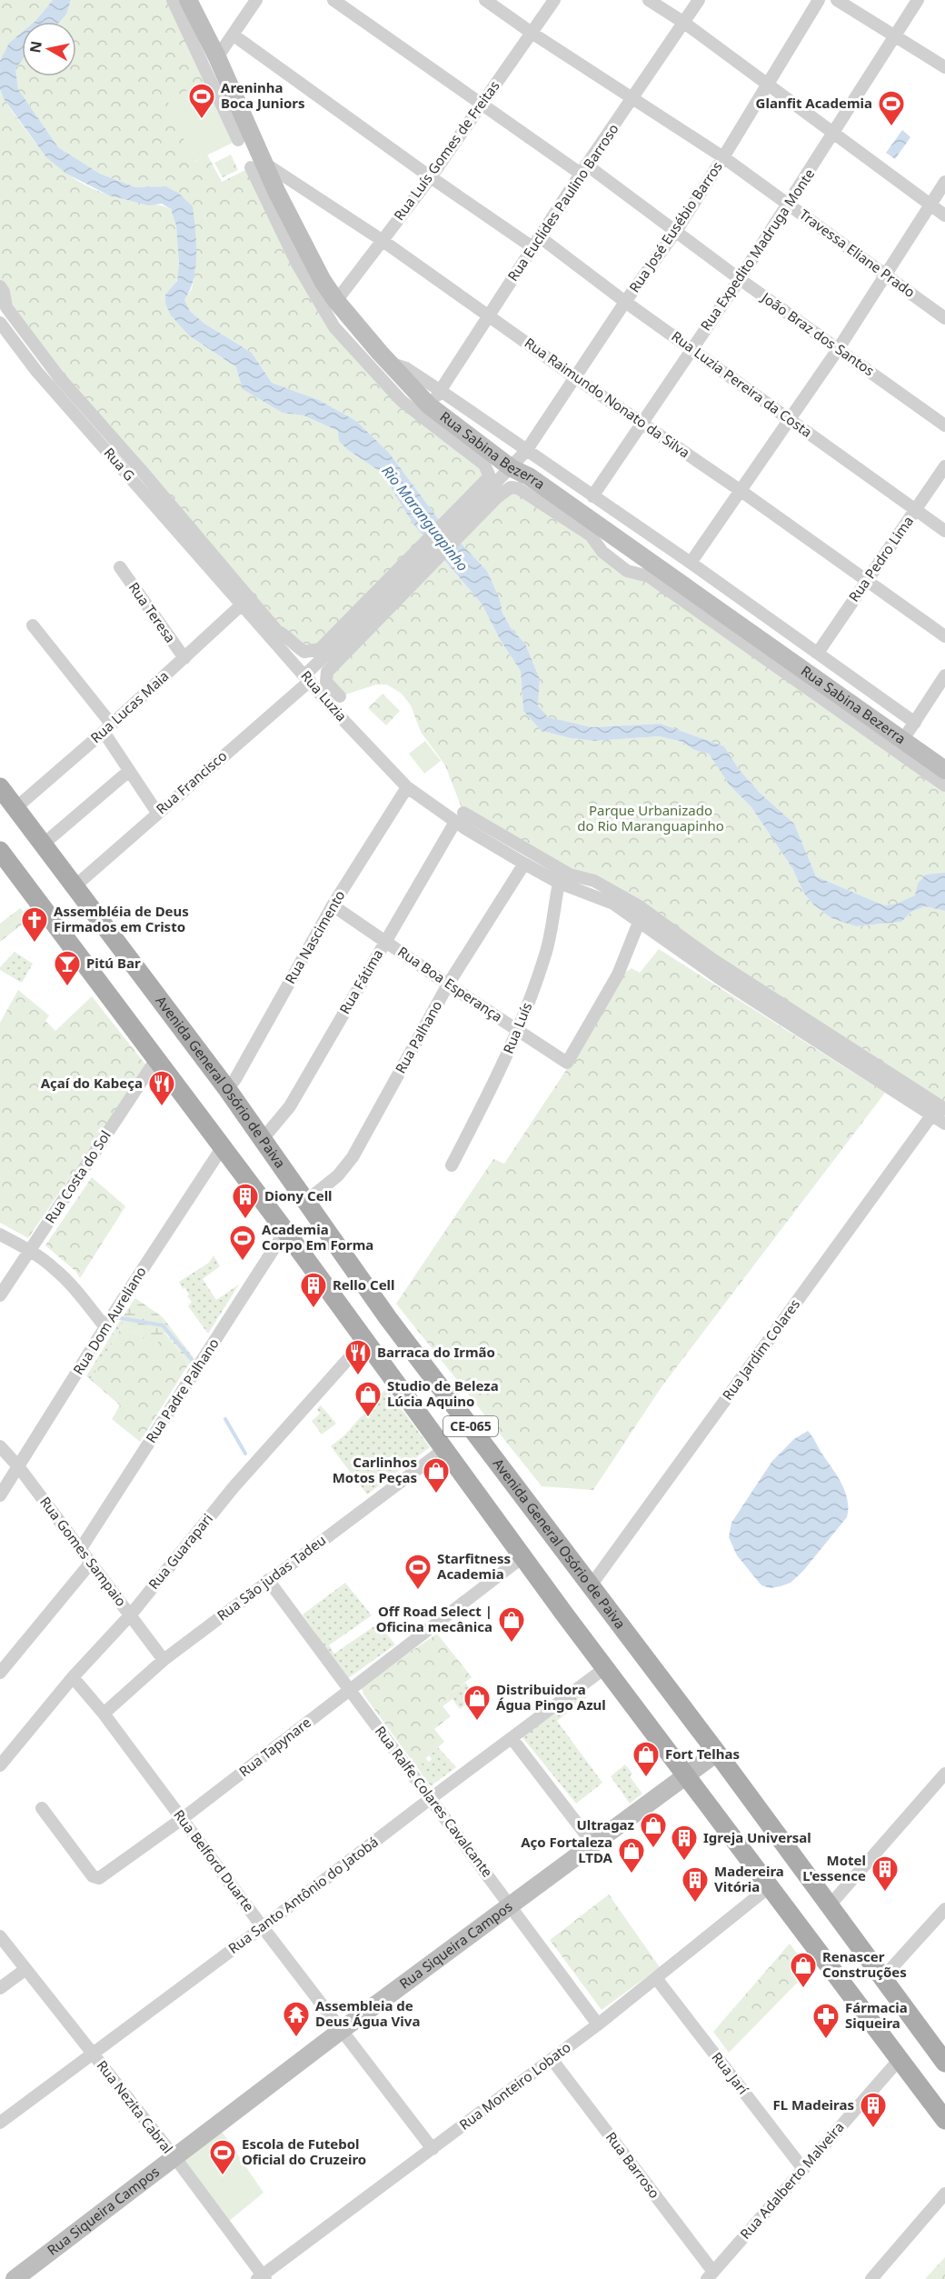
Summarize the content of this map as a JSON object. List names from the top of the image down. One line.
{"streets":{"main road":["Rua Sabina Bezerra","Avenida General Osório de Paiva","CE-065","Rua Siqueira Campos"],"street":["Rua Luís Gomes de Freitas","Rua Euclides Paulino Barroso","Rua José Eusébio Barros","Rua Expedito Madruga Monte","Travessa Eliane Prado","João Braz dos Santos","Rua Luzia Pereira da Costa","Rua Raimundo Nonato da Silva","Rua G","Rua Pedro Lima","Rua Teresa","Rua Luzia","Rua Lucas Maia","Rua Francisco","Rua Nascimento","Rua Fátima","Rua Boa Esperança","Rua Luís","Rua Palhano","Rua Costa do Sol","Rua Dom Aureliano","Rua Jardim Colares","Rua Padre Palhano","Rua Gomes Sampaio","Rua Guarapari","Rua São judas Tadeu","Rua Tapynare","Rua Ralfe Colares Cavalcante","Rua Belford Duarte","Rua Santo Antônio do Jatobá","Rua Jarí","Rua Monteiro Lobato","Rua Nezita Cabral","Rua Barroso","Rua Adalberto Malveira"]},"crossings":[["Rua Luís Gomes de Freitas","Travessa Eliane Prado"],["Rua Luís Gomes de Freitas","João Braz dos Santos"],["Rua Luís Gomes de Freitas","Rua Luzia Pereira da Costa"],["Rua Luís Gomes de Freitas","Rua Raimundo Nonato da Silva"],["Rua Luís Gomes de Freitas","Rua Sabina Bezerra"],["Rua Euclides Paulino Barroso","Travessa Eliane Prado"],["Rua Euclides Paulino Barroso","João Braz dos Santos"],["Rua Euclides Paulino Barroso","Rua Luzia Pereira da Costa"],["Rua Euclides Paulino Barroso","Rua Raimundo Nonato da Silva"],["Rua Euclides Paulino Barroso","Rua Sabina Bezerra"],["Rua José Eusébio Barros","Travessa Eliane Prado"],["Rua José Eusébio Barros","João Braz dos Santos"],["Rua José Eusébio Barros","Rua Luzia Pereira da Costa"],["Rua José Eusébio Barros","Rua Raimundo Nonato da Silva"],["Rua José Eusébio Barros","Rua Sabina Bezerra"],["Rua José Eusébio Barros","Rua Francisco"],["Rua Expedito Madruga Monte","Travessa Eliane Prado"],["Rua Expedito Madruga Monte","João Braz dos Santos"],["Rua Expedito Madruga Monte","Rua Luzia Pereira da Costa"],["Rua Expedito Madruga Monte","Rua Raimundo Nonato da Silva"],["Rua Luzia Pereira da Costa","Rua Pedro Lima"],["Rua Raimundo Nonato da Silva","Rua Sabina Bezerra"],["Rua Raimundo Nonato da Silva","Rua Pedro Lima"],["Rua Sabina Bezerra","Rua Francisco"],["Rua G","Rua Luzia"],["Rua G","Rua Lucas Maia"],["Rua Teresa","Rua Lucas Maia"],["Rua Luzia","Rua Lucas Maia"],["Rua Luzia","Rua Francisco"],["Rua Luzia","Rua Nascimento"],["Rua Lucas Maia","Avenida General Osório de Paiva"],["Rua Francisco","Avenida General Osório de Paiva"],["Rua Nascimento","Rua Boa Esperança"],["Rua Nascimento","Avenida General Osório de Paiva"],["Rua Fátima","Rua Boa Esperança"],["Rua Fátima","Avenida General Osório de Paiva"],["Rua Boa Esperança","Rua Luís"],["Rua Boa Esperança","Rua Palhano"],["Rua Palhano","Avenida General Osório de Paiva"],["Avenida General Osório de Paiva","Rua Jardim Colares"],["Avenida General Osório de Paiva","Rua Siqueira Campos"],["Rua Costa do Sol","CE-065"],["Rua Dom Aureliano","CE-065"],["Rua Dom Aureliano","Rua Gomes Sampaio"],["Rua Padre Palhano","CE-065"],["Rua Padre Palhano","Rua Gomes Sampaio"],["CE-065","Rua Guarapari"],["CE-065","Rua São judas Tadeu"],["CE-065","Rua Tapynare"],["CE-065","Rua Santo Antônio do Jatobá"],["CE-065","Rua Siqueira Campos"],["CE-065","Rua Monteiro Lobato"],["CE-065","Rua Adalberto Malveira"],["Rua Gomes Sampaio","Rua Guarapari"],["Rua Gomes Sampaio","Rua São judas Tadeu"],["Rua Guarapari","Rua Belford Duarte"],["Rua São judas Tadeu","Rua Ralfe Colares Cavalcante"],["Rua São judas Tadeu","Rua Belford Duarte"],["Rua Tapynare","Rua Ralfe Colares Cavalcante"],["Rua Tapynare","Rua Belford Duarte"],["Rua Ralfe Colares Cavalcante","Rua Santo Antônio do Jatobá"],["Rua Ralfe Colares Cavalcante","Rua Siqueira Campos"],["Rua Ralfe Colares Cavalcante","Rua Monteiro Lobato"],["Rua Belford Duarte","Rua Santo Antônio do Jatobá"],["Rua Belford Duarte","Rua Siqueira Campos"],["Rua Belford Duarte","Rua Monteiro Lobato"],["Rua Santo Antônio do Jatobá","Rua Nezita Cabral"],["Rua Siqueira Campos","Rua Nezita Cabral"],["Rua Jarí","Rua Monteiro Lobato"],["Rua Jarí","Rua Adalberto Malveira"],["Rua Monteiro Lobato","Rua Nezita Cabral"],["Rua Monteiro Lobato","Rua Barroso"],["Rua Barroso","Rua Adalberto Malveira"]],"water":["Rio Maranguapinho"],"parks":["Parque Urbanizado do Rio Maranguapinho"],"places":{"sports":["Areninha Boca Juniors","Glanfit Academia","Academia Corpo Em Forma","Starfitness Academia","Escola de Futebol Oficial do Cruzeiro"],"church":["Assembléia de Deus Firmados em Cristo"],"bar":["Pitú Bar"],"restaurant":["Açaí do Kabeça","Barraca do Irmão"],"building":["Diony Cell","Rello Cell","Igreja Universal","Motel L'essence","Madereira Vitória","FL Madeiras"],"shop":["Studio de Beleza Lúcia Aquino","Carlinhos Motos Peças","Off Road Select | Oficina mecânica","Distribuidora Água Pingo Azul","Fort Telhas","Ultragaz","Aço Fortaleza LTDA","Renascer Construções"],"temple":["Assembleia de Deus Água Viva"],"pharmacy":["Fármacia Siqueira"]},"north":"left"}
